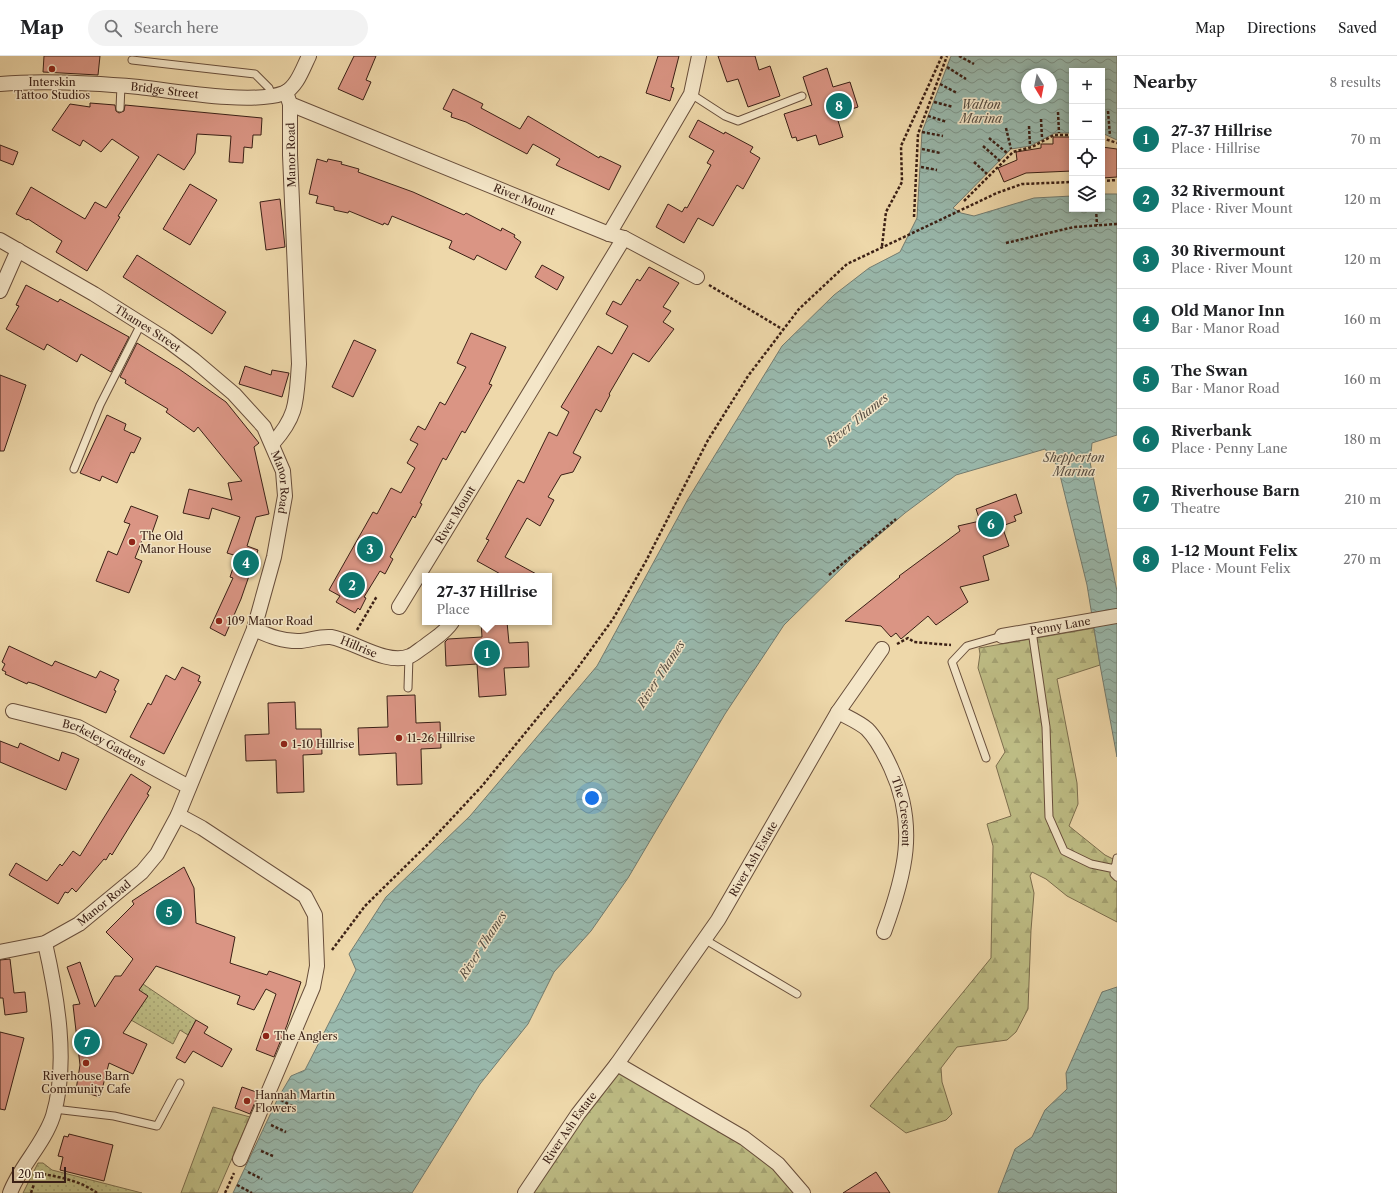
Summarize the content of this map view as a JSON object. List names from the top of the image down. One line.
{"streets":{"street":["Bridge Street","Manor Road","River Mount","Thames Street","Penny Lane","Hillrise","Berkeley Gardens","The Crescent","River Ash Estate"]},"crossings":[["Bridge Street","Manor Road"],["Bridge Street","River Mount"],["Manor Road","River Mount"],["Manor Road","Thames Street"],["Manor Road","Hillrise"],["Manor Road","Berkeley Gardens"],["The Crescent","River Ash Estate"]],"water":["Walton Marina","River Thames","Shepperton Marina"],"places":["Interskin Tattoo Studios","The Old Manor House","109 Manor Road","11-26 Hillrise","1-10 Hillrise","The Anglers","Riverhouse Barn Community Cafe","Hannah Martin Flowers"],"scale_bar":"20 m","north":"bottom","page":{"header":"Map","search":"Search here","nav":["Map","Directions","Saved"],"heading":["Nearby","8 results"],"map_buttons":["+","−"],"pins":["8","6","3","4","2","1","5","7"],"list":[{"mark":"1","name":"27-37 Hillrise","note":"Place · Hillrise","value":"70 m"},{"mark":"2","name":"32 Rivermount","note":"Place · River Mount","value":"120 m"},{"mark":"3","name":"30 Rivermount","note":"Place · River Mount","value":"120 m"},{"mark":"4","name":"Old Manor Inn","note":"Bar · Manor Road","value":"160 m"},{"mark":"5","name":"The Swan","note":"Bar · Manor Road","value":"160 m"},{"mark":"6","name":"Riverbank","note":"Place · Penny Lane","value":"180 m"},{"mark":"7","name":"Riverhouse Barn","note":"Theatre","value":"210 m"},{"mark":"8","name":"1-12 Mount Felix","note":"Place · Mount Felix","value":"270 m"}],"popup":["27-37 Hillrise","Place"],"scale":"20 m"}}
